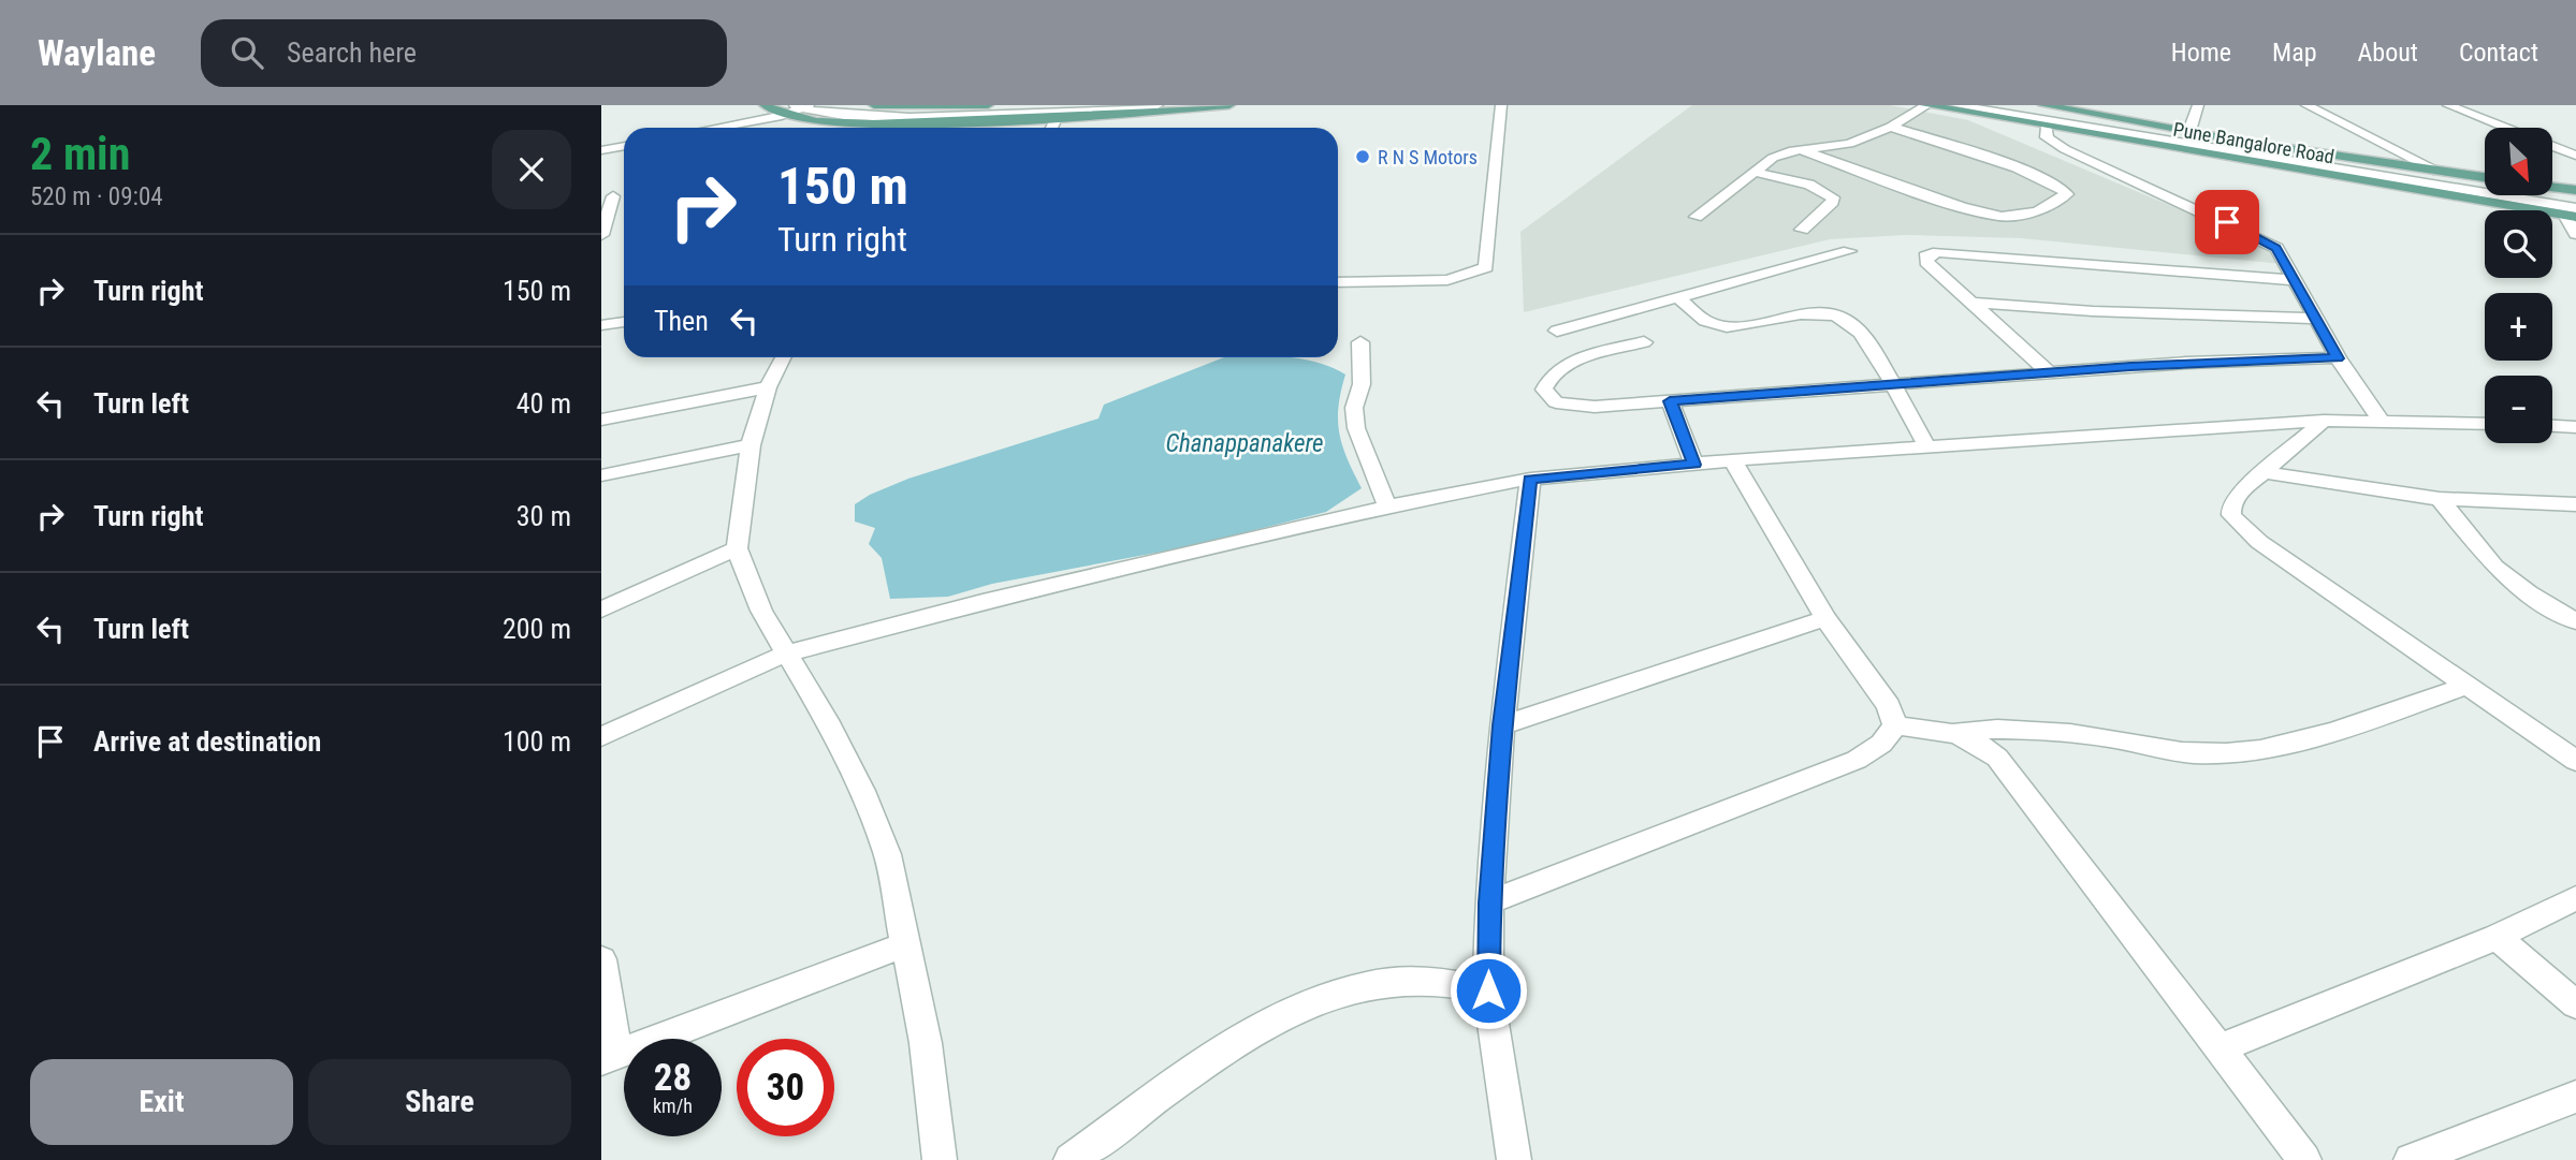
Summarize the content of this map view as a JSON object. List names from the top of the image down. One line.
{"streets":{"main road":["Pune Bangalore Road"]},"water":["Chanappanakere"],"places":["R N S Motors"],"north":"bottom right","page":{"header":"Waylane","search":"Search here","nav":["Home","Map","About","Contact"],"heading":["2 min","520 m · 09:04"],"map_buttons":["+","−"],"turn":["150 m","Turn right"],"list":[{"name":"Turn right","value":"150 m"},{"name":"Turn left","value":"40 m"},{"name":"Turn right","value":"30 m"},{"name":"Turn left","value":"200 m"},{"name":"Arrive at destination","value":"100 m"}],"then":"Then","speed":"28 km/h","limit":"30","buttons":["Exit","Share"]}}
